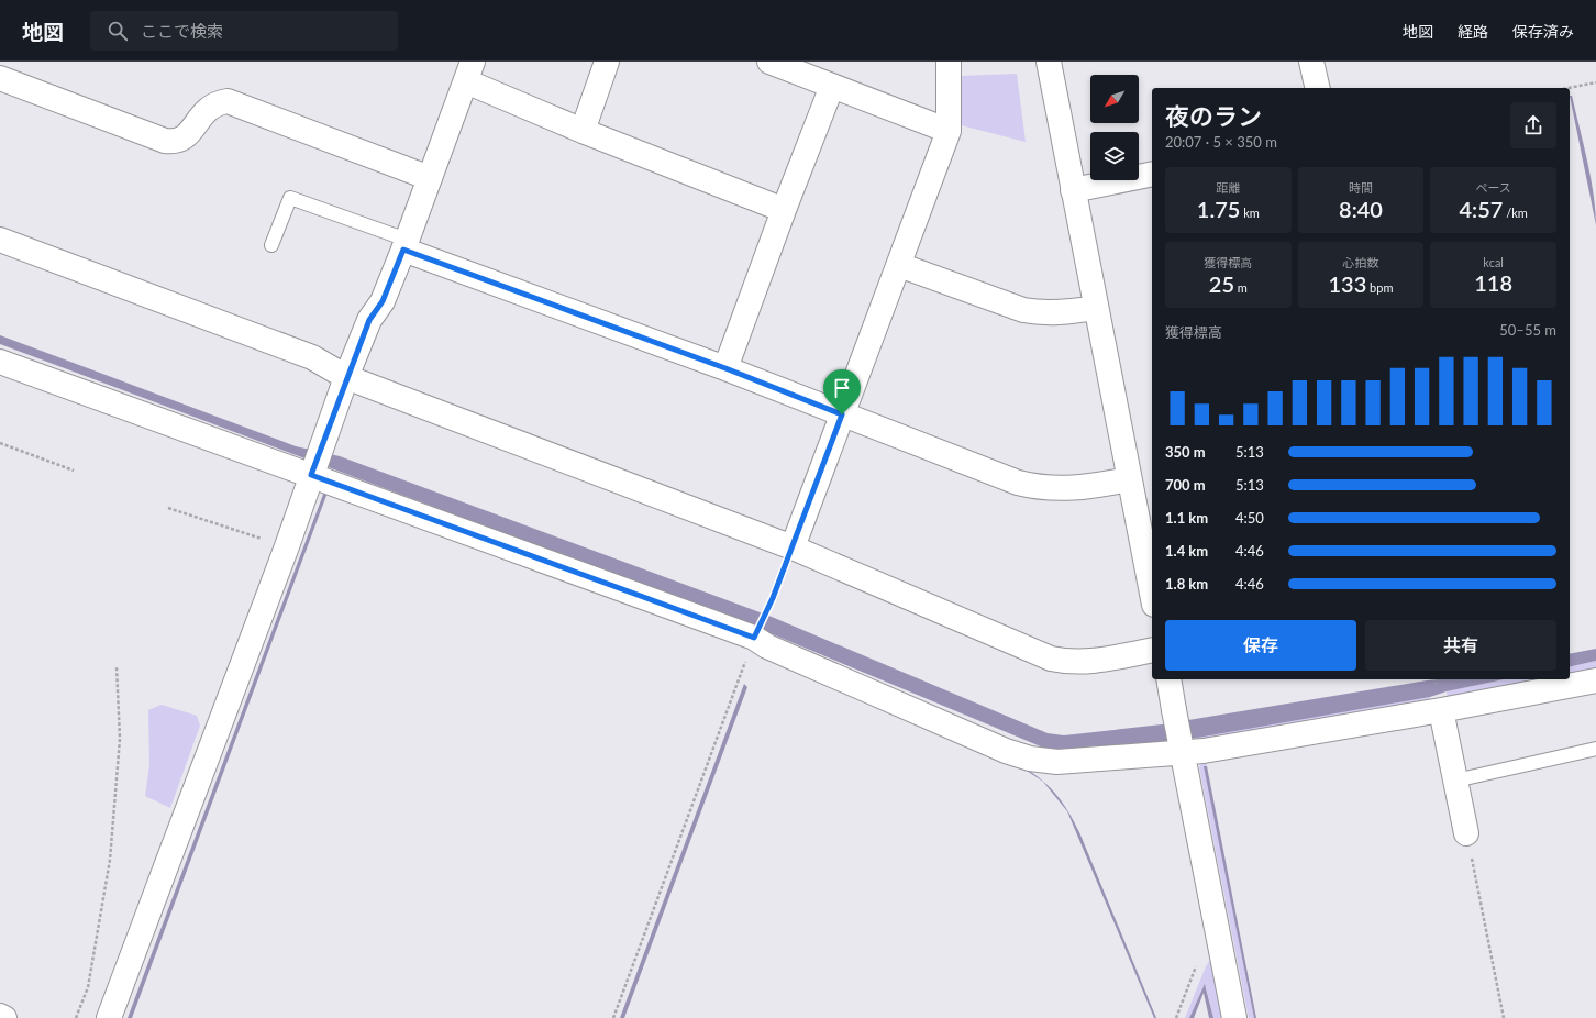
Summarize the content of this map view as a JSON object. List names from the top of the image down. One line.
{"north":"bottom left","page":{"header":"地図","search":"ここで検索","nav":["地図","経路","保存済み"],"heading":["夜のラン","20:07 · 5 × 350 m"],"stats":[["距離","1.75 km"],["時間","8:40"],["ペース","4:57 /km"],["獲得標高","25 m"],["心拍数","133 bpm"],["kcal","118"]],"chart":["獲得標高","50–55 m"],"list":[{"name":"350 m","note":"5:13"},{"name":"700 m","note":"5:13"},{"name":"1.1 km","note":"4:50"},{"name":"1.4 km","note":"4:46"},{"name":"1.8 km","note":"4:46"}],"buttons":["保存","共有"]}}
